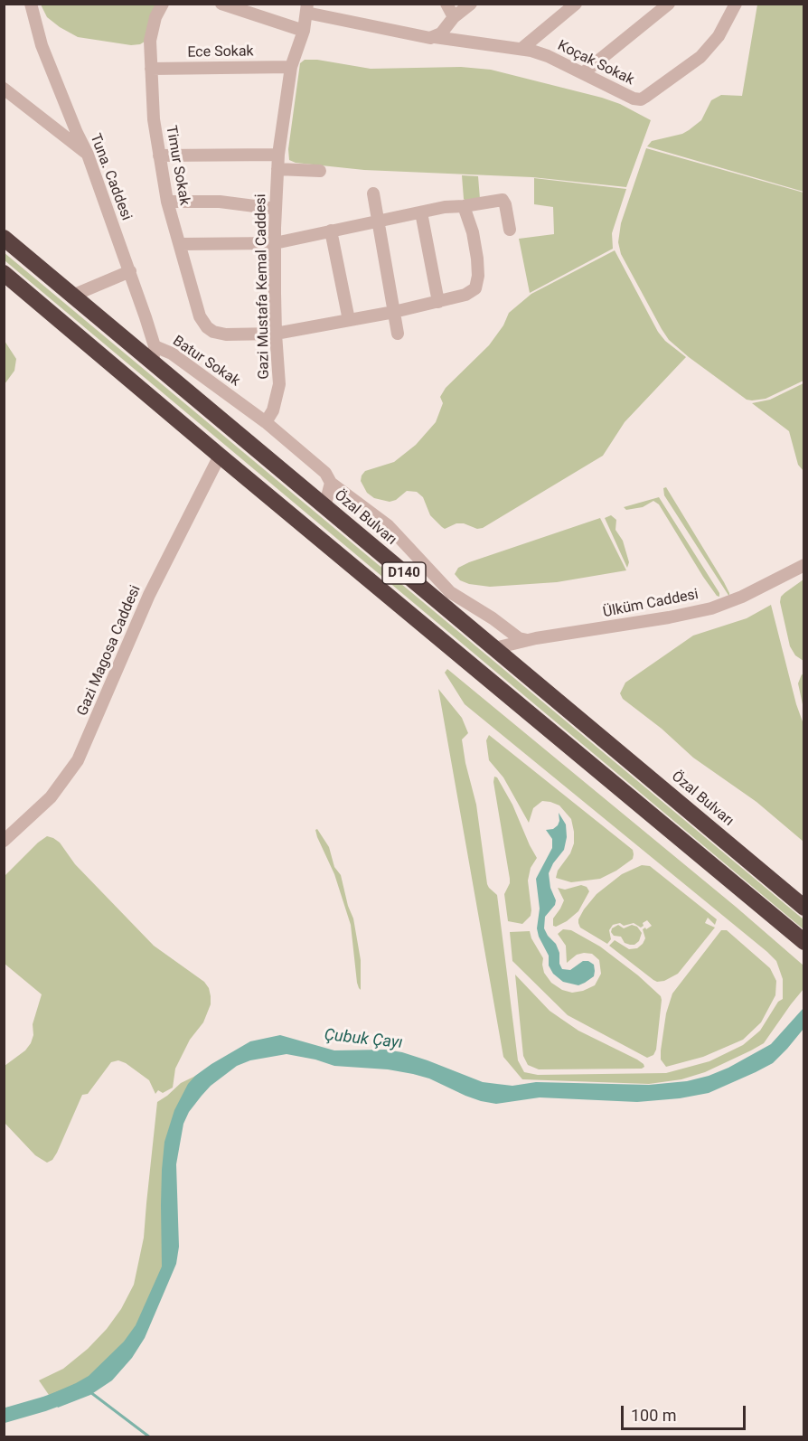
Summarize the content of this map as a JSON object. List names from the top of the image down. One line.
{"streets":{"highway":["Özal Bulvarı","D140"],"street":["Ece Sokak","Koçak Sokak","Timur Sokak","Tuna. Caddesi","Gazi Mustafa Kemal Caddesi","Batur Sokak","Ülküm Caddesi","Gazi Magosa Caddesi"]},"crossings":[["Ece Sokak","Timur Sokak"],["Ece Sokak","Gazi Mustafa Kemal Caddesi"],["Koçak Sokak","Gazi Mustafa Kemal Caddesi"],["Timur Sokak","Gazi Mustafa Kemal Caddesi"],["Tuna. Caddesi","Batur Sokak"],["Tuna. Caddesi","Özal Bulvarı"],["Gazi Mustafa Kemal Caddesi","Batur Sokak"],["Özal Bulvarı","Ülküm Caddesi"],["D140","Gazi Magosa Caddesi"]],"water":["Çubuk Çayı"],"scale_bar":"100 m"}
